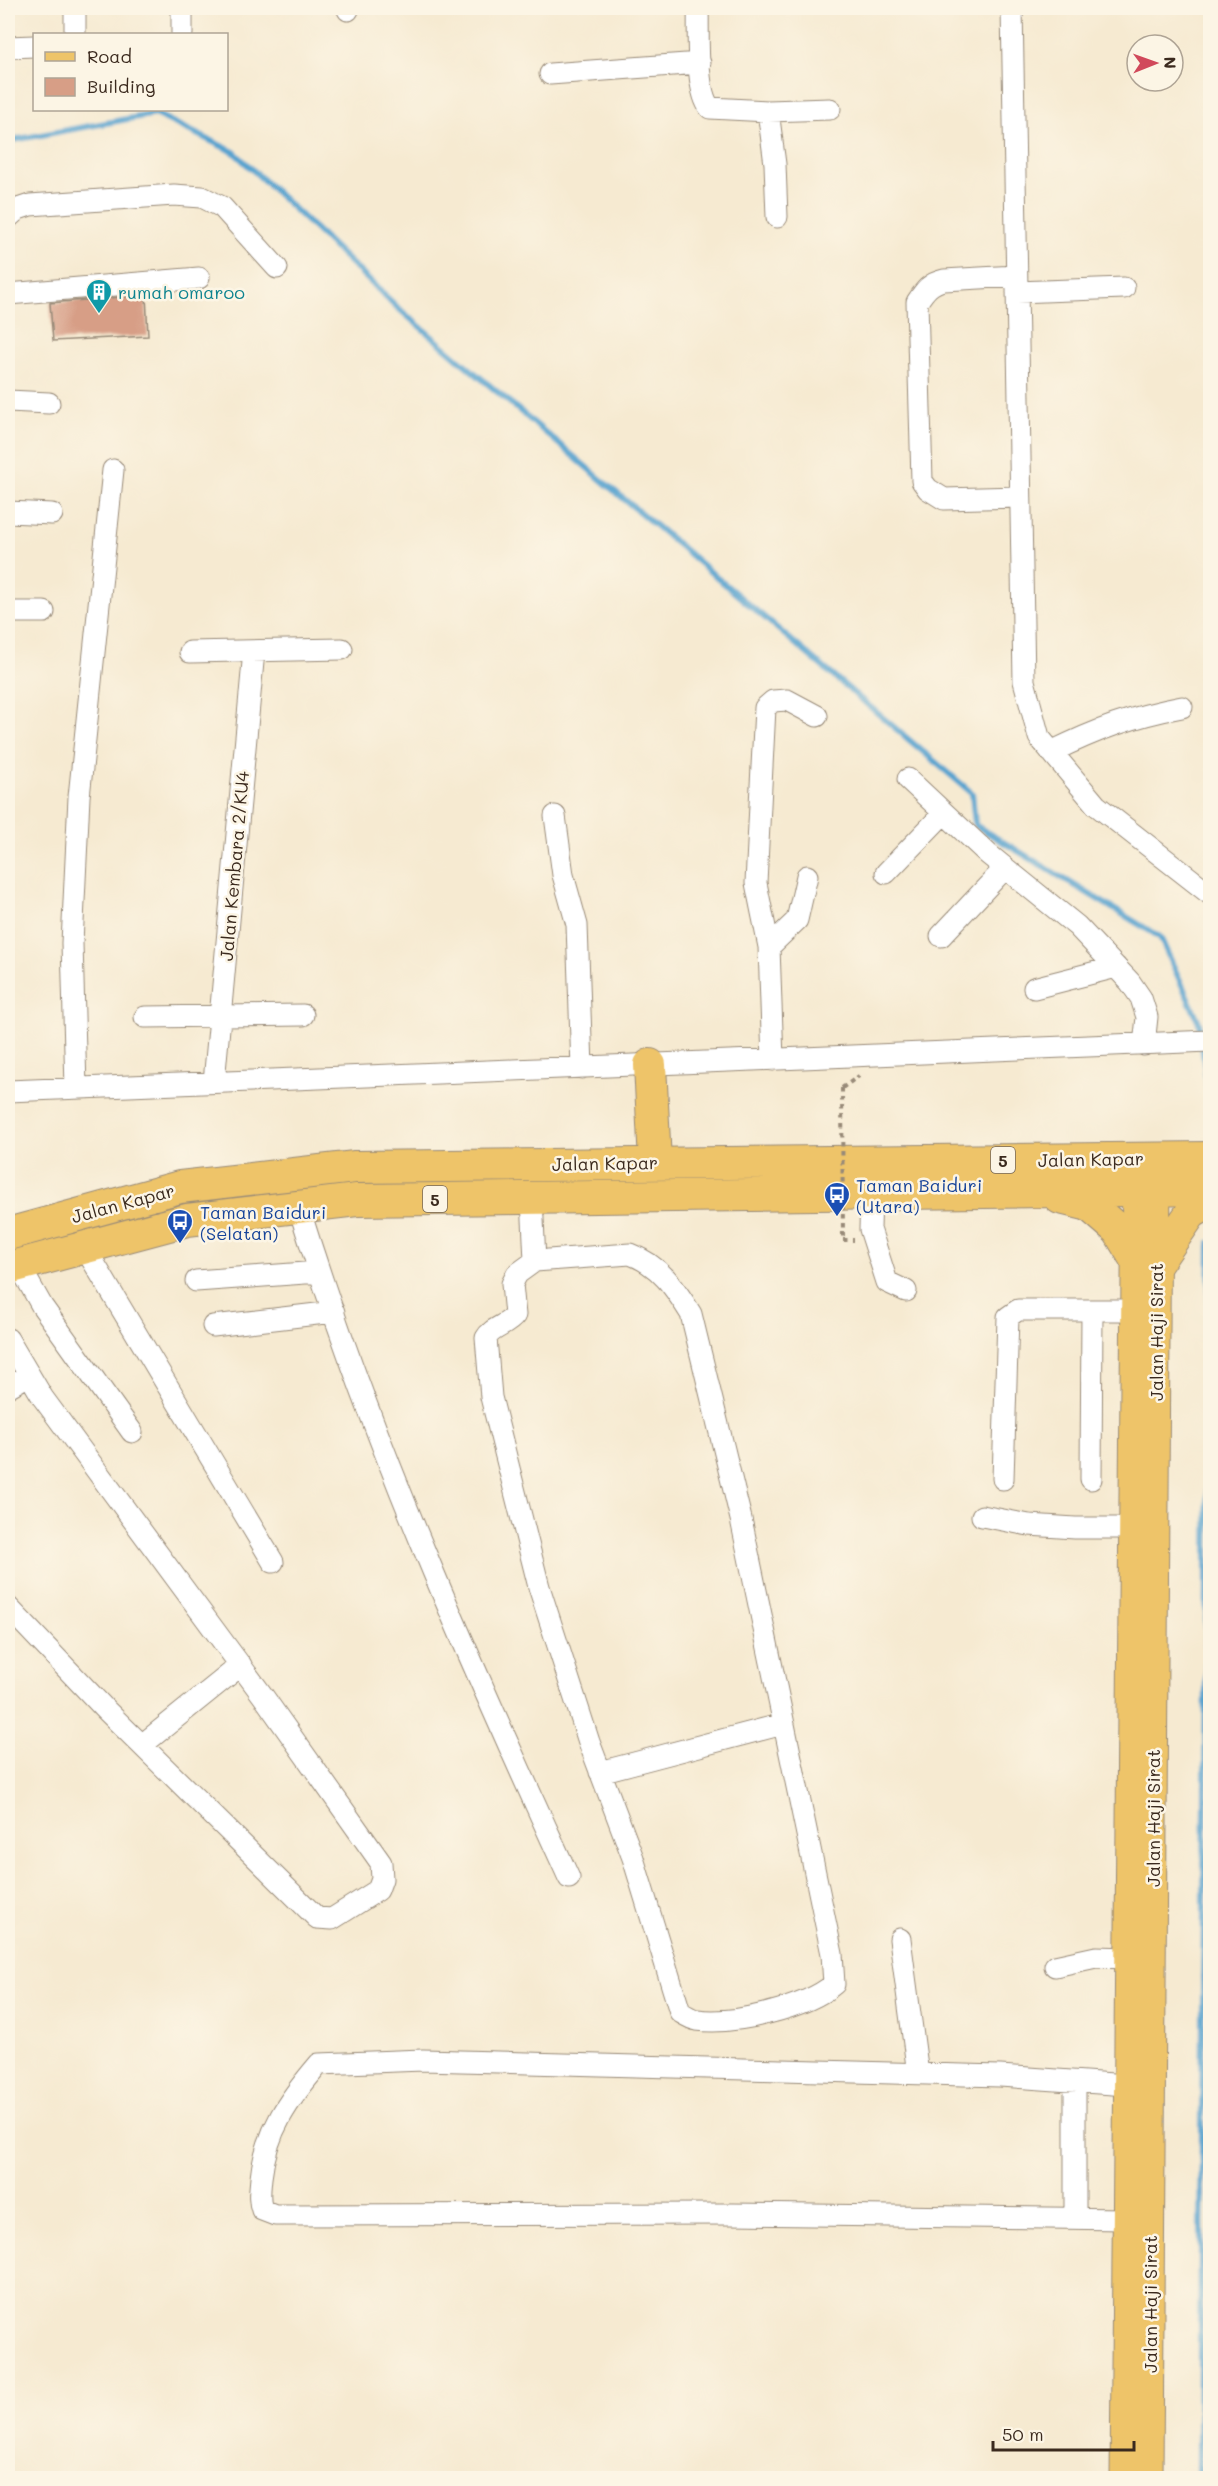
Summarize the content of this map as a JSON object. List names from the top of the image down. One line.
{"streets":{"highway":["Jalan Kapar","5"],"main road":["Jalan Haji Sirat"],"street":["Jalan Kembara 2/KU4"]},"crossings":[["Jalan Kapar","Jalan Haji Sirat"]],"places":{"building":["rumah omaroo"],"bus stop":["Taman Baiduri (Utara)","Taman Baiduri (Selatan)"]},"legend":["Road","Building"],"scale_bar":"50 m","north":"right"}
